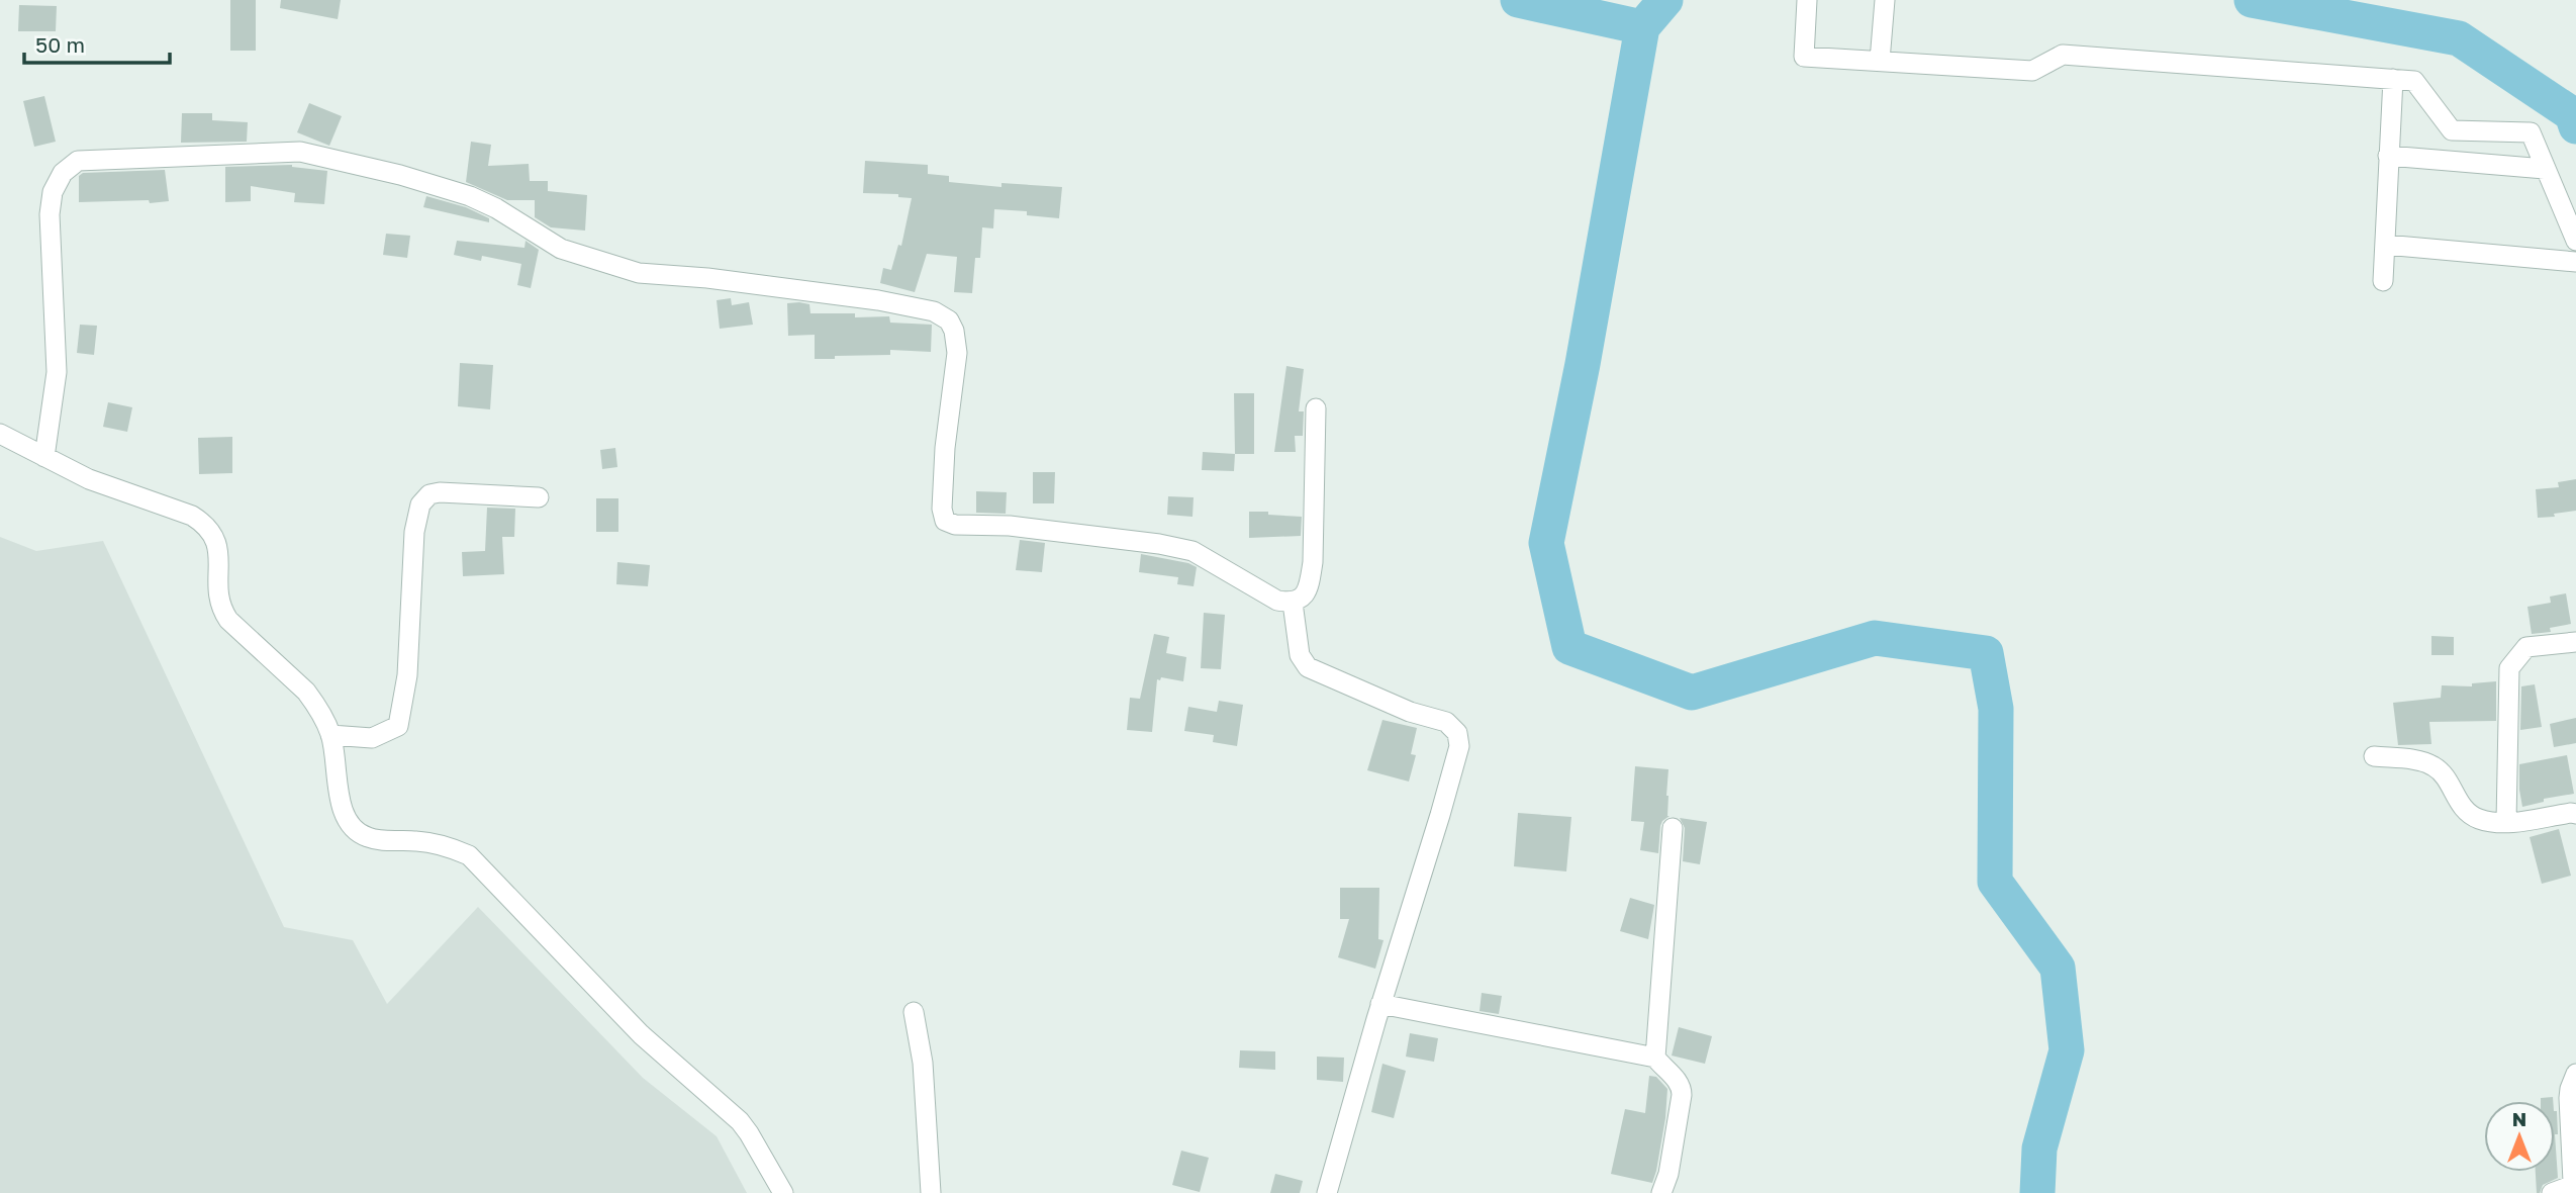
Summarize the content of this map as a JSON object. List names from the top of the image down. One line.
{"scale_bar":"50 m","north":"top"}
